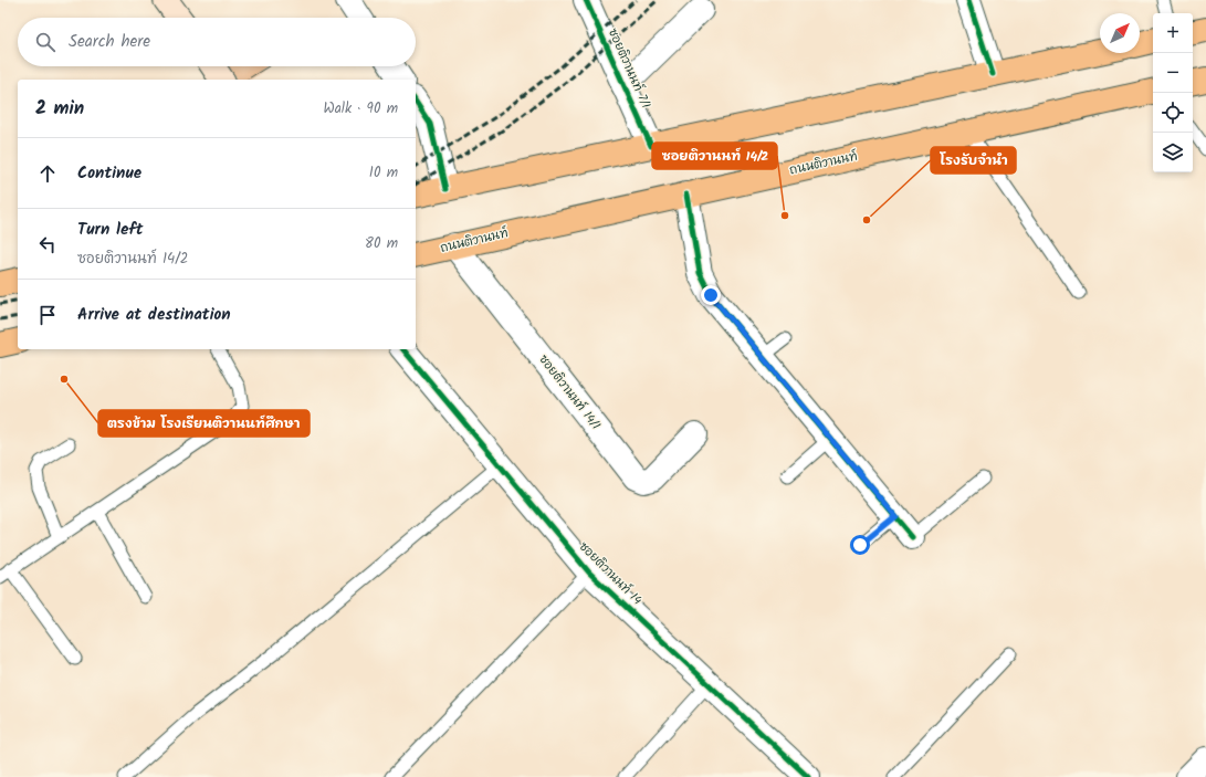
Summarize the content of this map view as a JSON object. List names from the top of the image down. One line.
{"streets":{"main road":["ถนนติวานนท์"],"street":["ซอยติวานนท์ 7/1","ซอยติวานนท์ 14/1","ซอยติวานนท์ 14"]},"crossings":[["ถนนติวานนท์","ซอยติวานนท์ 14/1"]],"places":["ซอยติวานนท์ 14/2","โรงรับจำนำ","ตรงข้าม โรงเรียนติวานนท์ศึกษา"],"north":"top right","page":{"map_buttons":["+","−"],"search":"Search here","heading":["2 min","Walk · 90 m"],"list":[["Continue","10 m"],["Turn left","ซอยติวานนท์ 14/2","80 m"],"Arrive at destination"]}}
